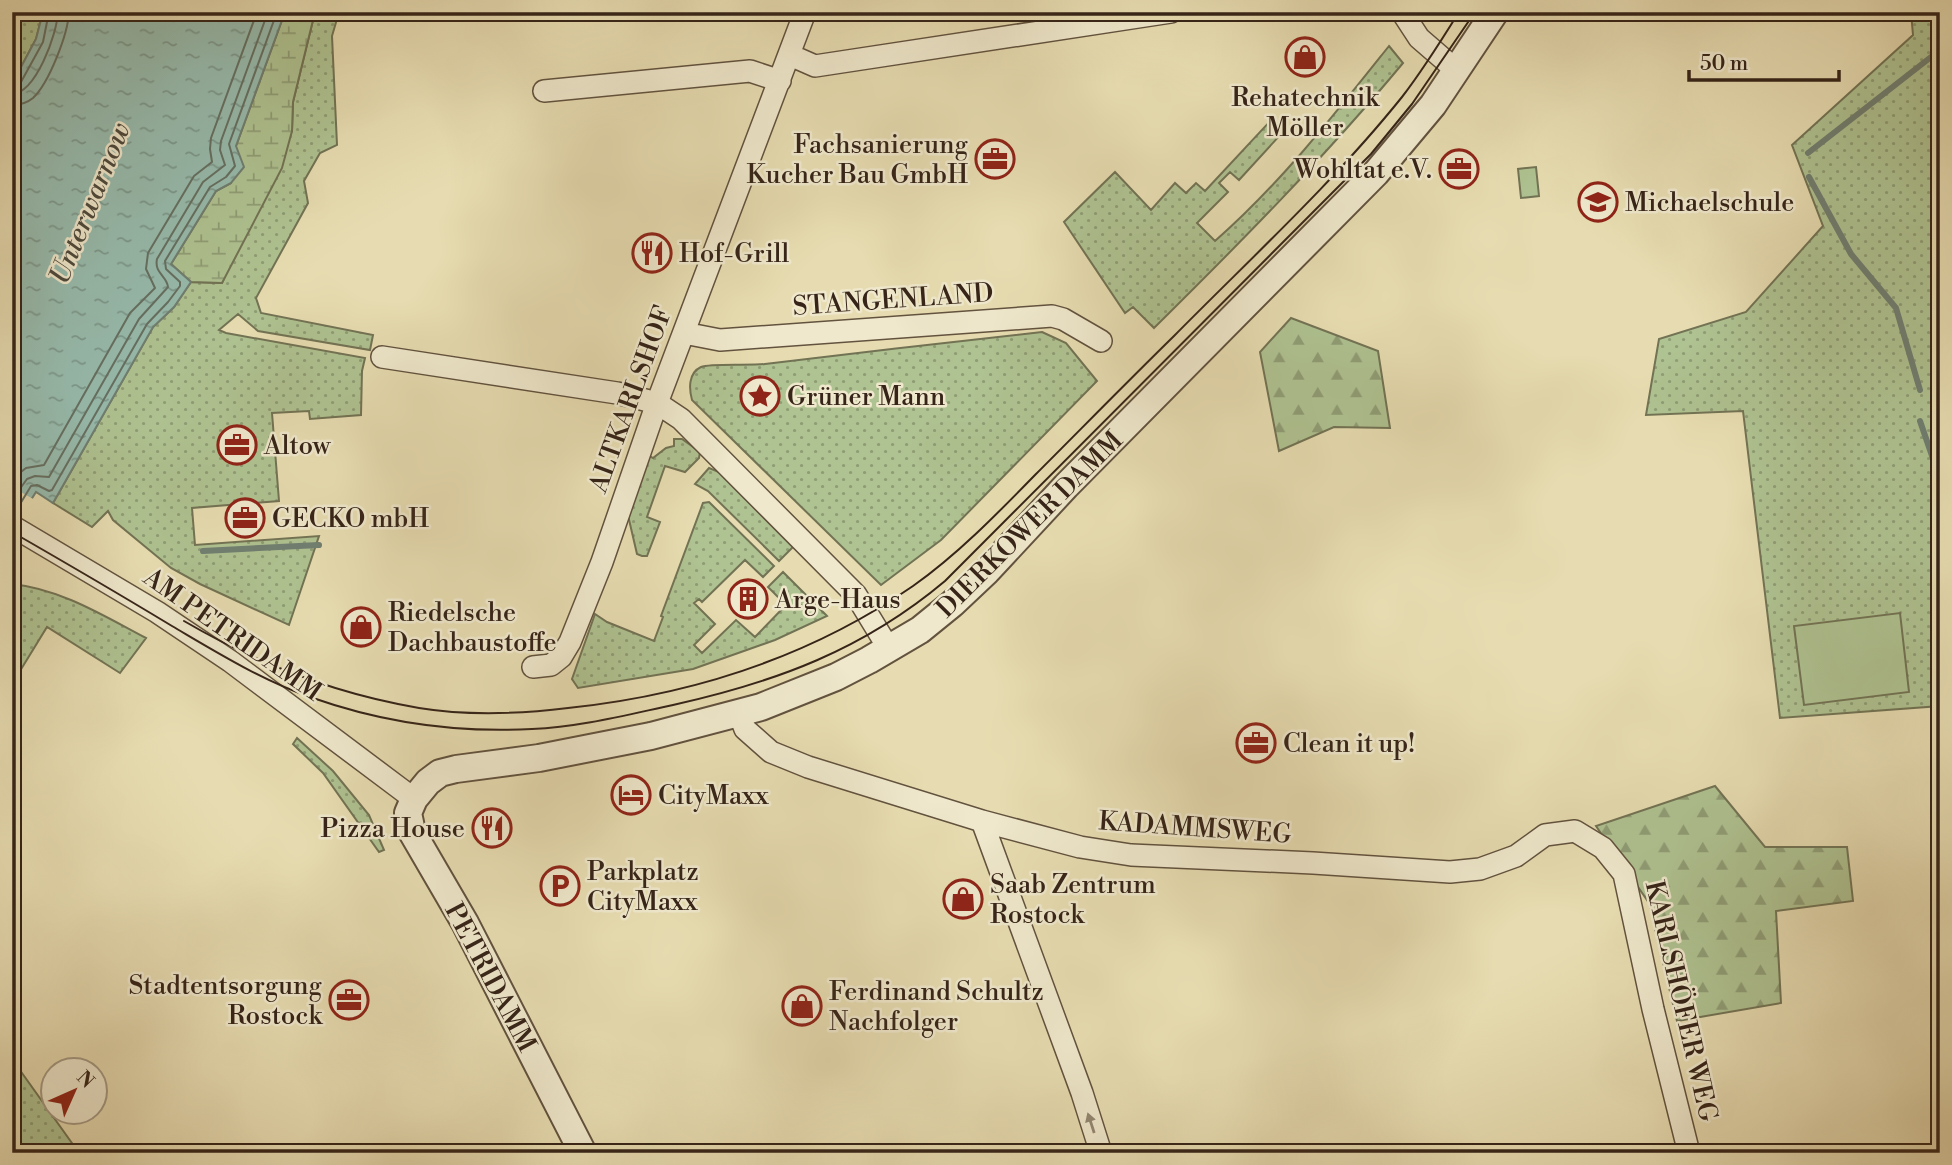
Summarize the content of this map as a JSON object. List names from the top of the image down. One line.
{"streets":{"street":["STANGENLAND","ALTKARLSHOF","DIERKOWER DAMM","AM PETRIDAMM","KADAMMSWEG","PETRIDAMM","KARLSHÖFER WEG"]},"crossings":[["STANGENLAND","ALTKARLSHOF"],["DIERKOWER DAMM","AM PETRIDAMM"],["DIERKOWER DAMM","KADAMMSWEG"],["DIERKOWER DAMM","PETRIDAMM"],["AM PETRIDAMM","PETRIDAMM"],["KADAMMSWEG","KARLSHÖFER WEG"]],"water":["Unterwarnow"],"places":{"shop":["Rehatechnik Möller","Riedelsche Dachbaustoffe","Saab Zentrum Rostock","Ferdinand Schultz Nachfolger"],"office":["Fachsanierung Kucher Bau GmbH","Wohltat e.V.","Altow","GECKO mbH","Clean it up!","Stadtentsorgung Rostock"],"school or university":["Michaelschule"],"restaurant":["Hof-Grill","Pizza House"],"place":["Grüner Mann"],"building":["Arge-Haus"],"hotel":["CityMaxx"],"parking":["Parkplatz CityMaxx"]},"scale_bar":"50 m","north":"top right"}
